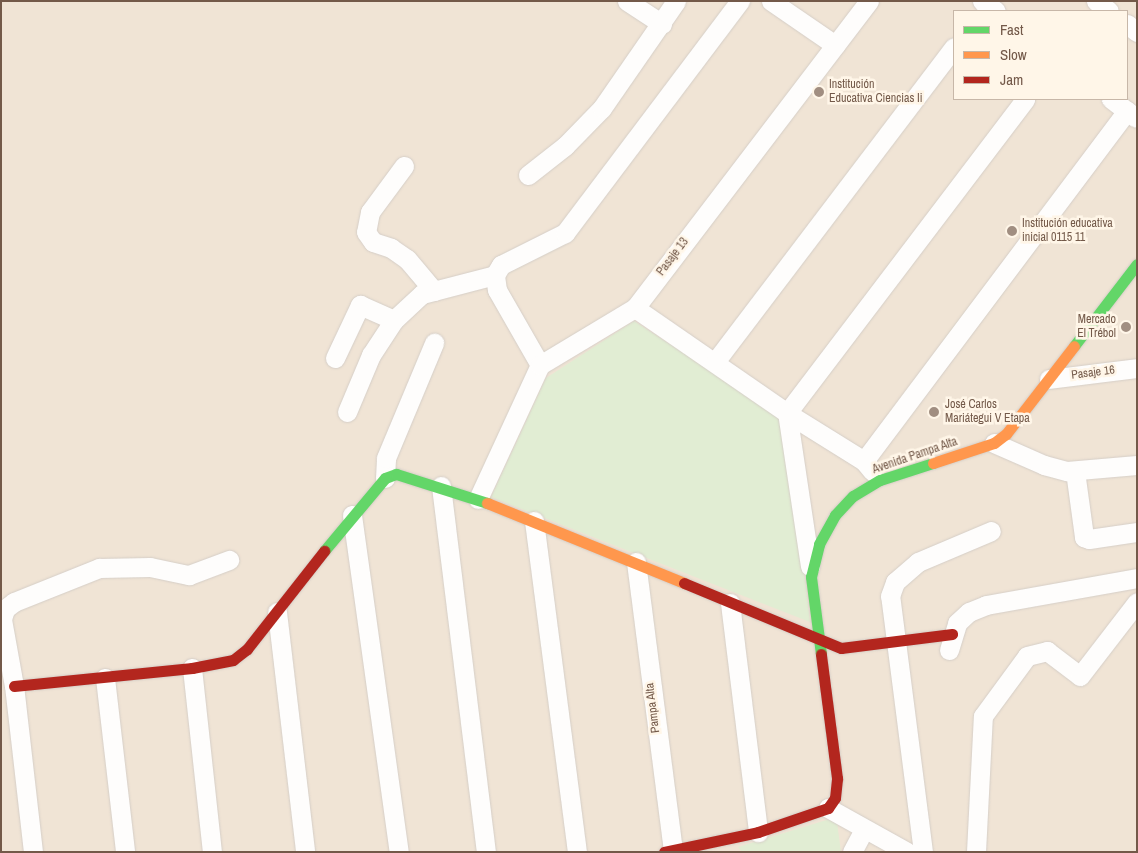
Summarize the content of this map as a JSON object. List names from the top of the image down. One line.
{"streets":{"street":["Pasaje 13","Pasaje 16","Avenida Pampa Alta","Pampa Alta"]},"crossings":[["Pasaje 16","Avenida Pampa Alta"]],"places":["Institución Educativa Ciencias Ii","Institución educativa inicial 0115 11","Mercado El Trébol","José Carlos Mariátegui V Etapa"],"legend":["Fast","Slow","Jam"]}
